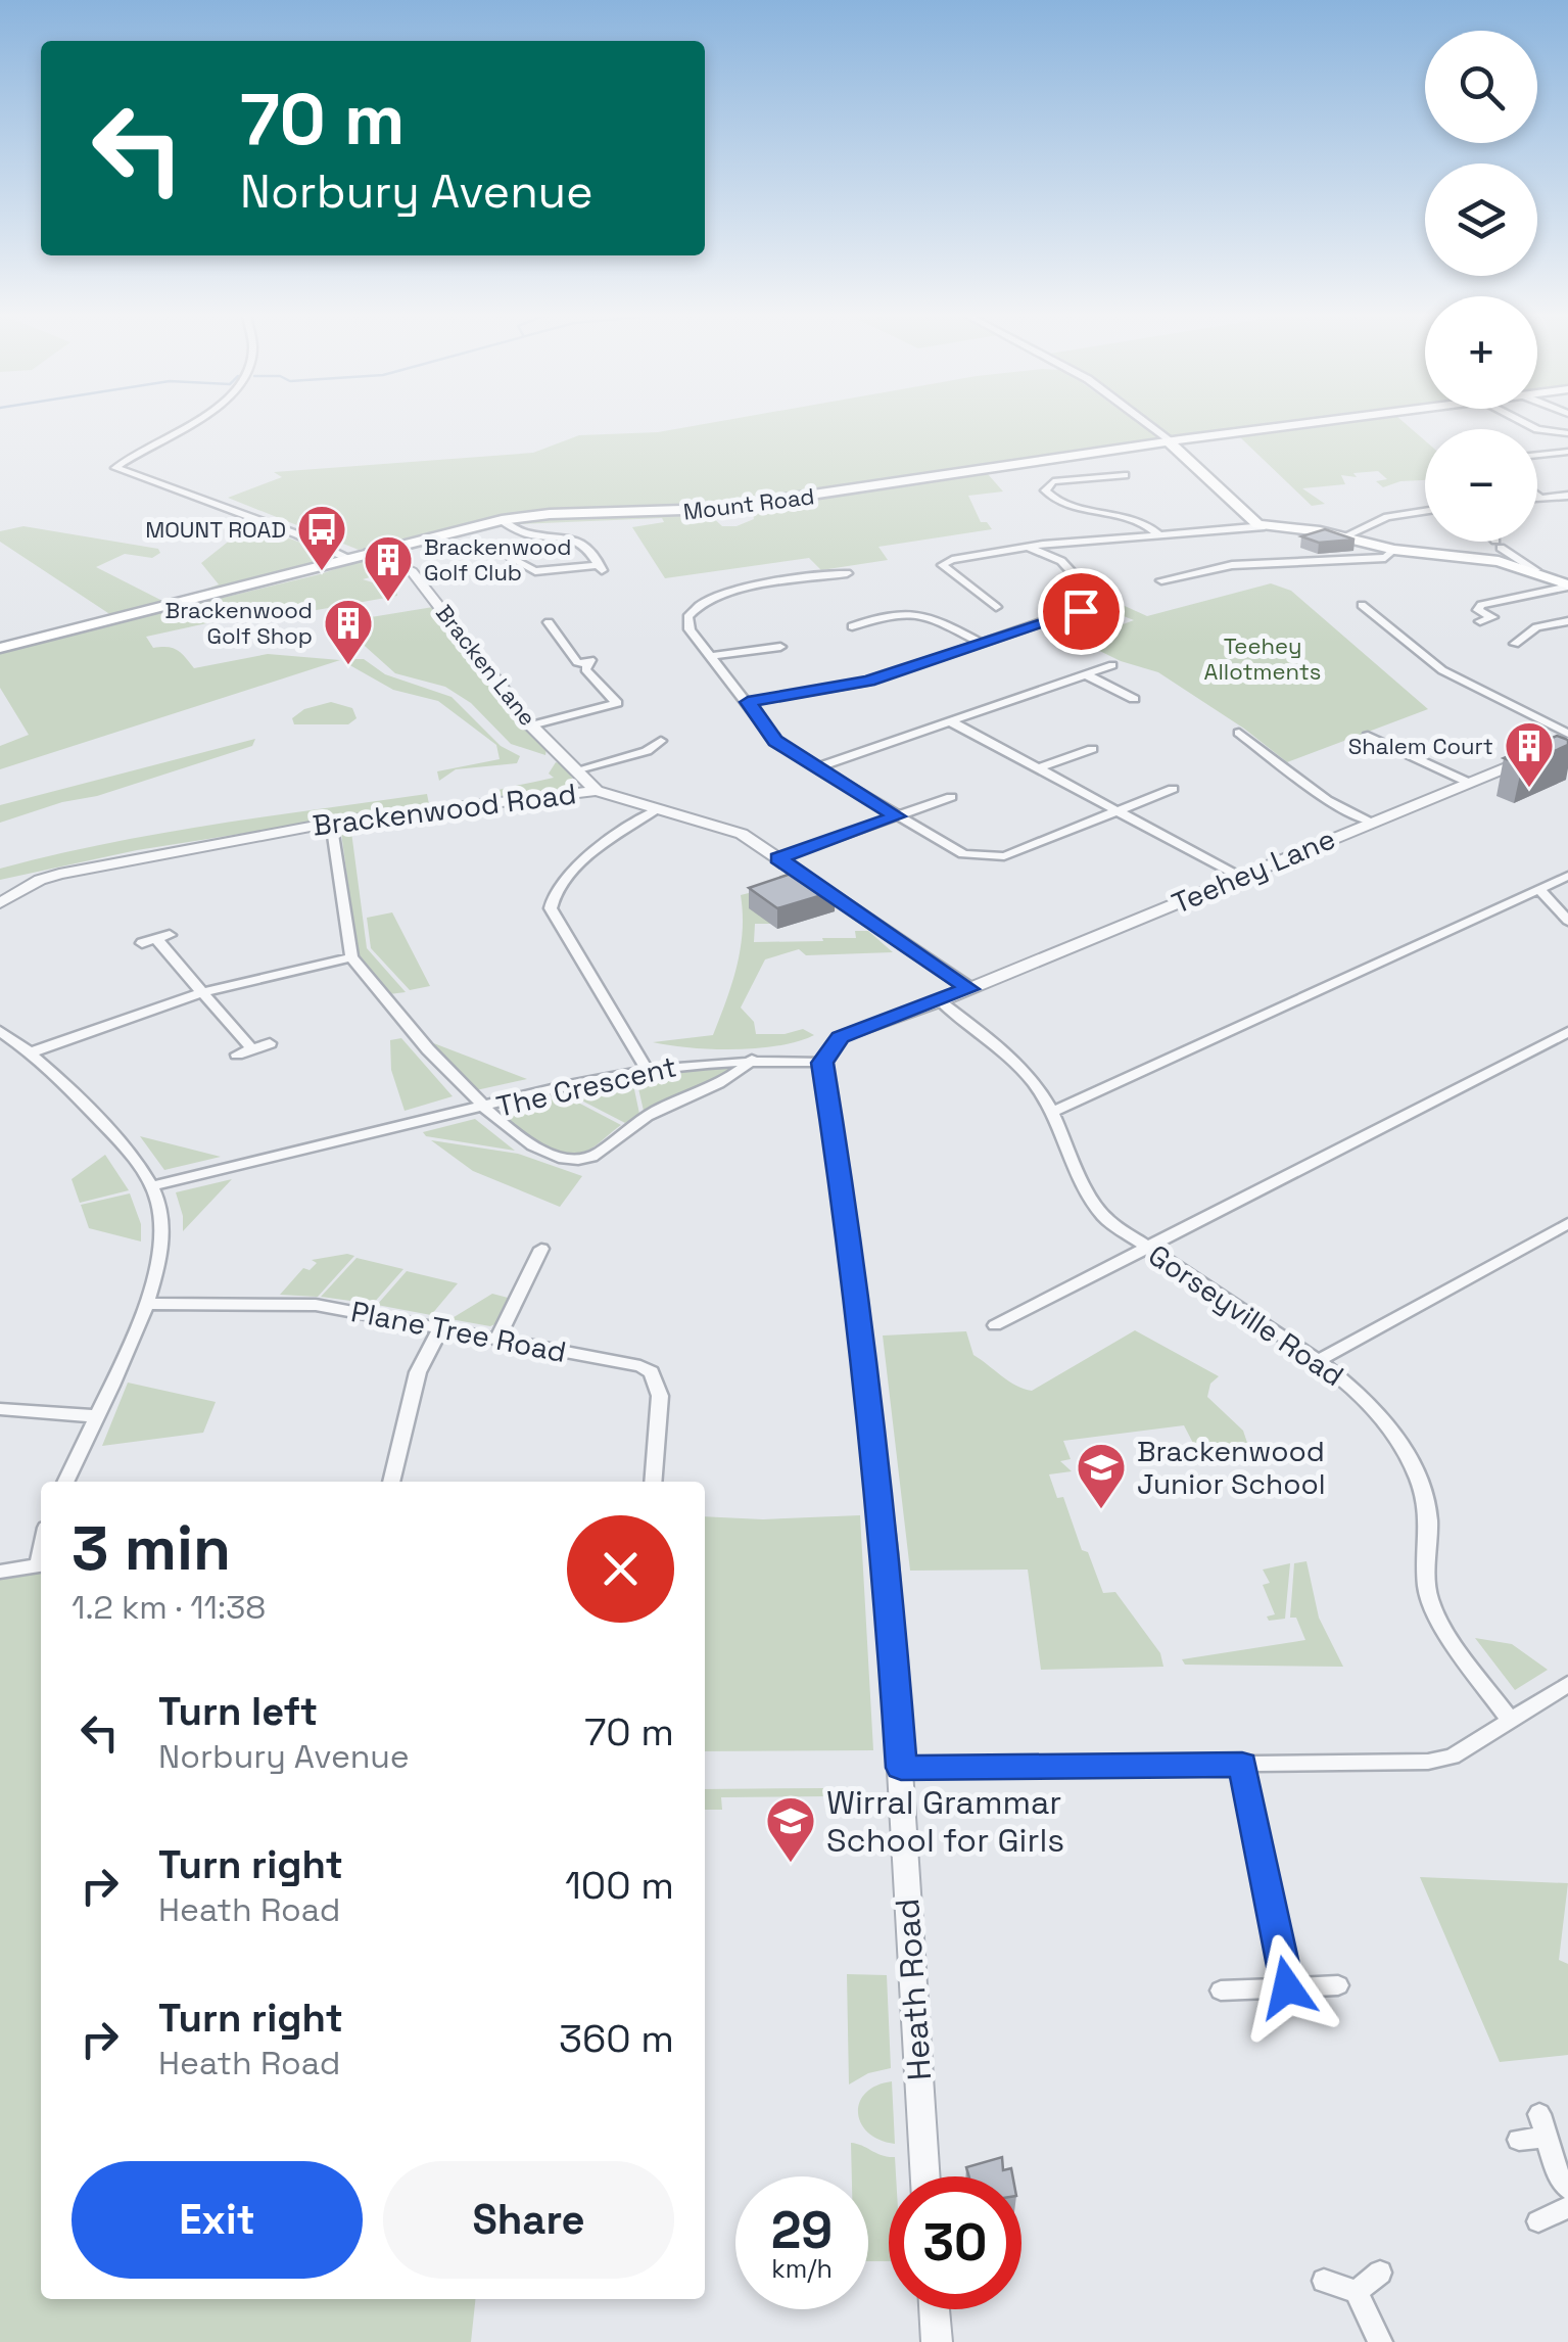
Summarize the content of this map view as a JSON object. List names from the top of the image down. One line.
{"streets":{"main road":["Mount Road"],"street":["Bracken Lane","Brackenwood Road","Teehey Lane","The Crescent","Gorseyville Road","Plane Tree Road","Heath Road"]},"crossings":[["Mount Road","Bracken Lane"],["Bracken Lane","Brackenwood Road"],["Brackenwood Road","Teehey Lane"],["Teehey Lane","Gorseyville Road"],["The Crescent","Heath Road"]],"parks":["Teehey Allotments"],"places":{"bus stop":["MOUNT ROAD"],"building":["Brackenwood Golf Club","Brackenwood Golf Shop","Shalem Court"],"school or university":["Brackenwood Junior School","Wirral Grammar School for Girls"]},"page":{"map_buttons":["+","−"],"turn":["70 m","Norbury Avenue"],"heading":["3 min","1.2 km · 11:38"],"list":[{"name":"Turn left","note":"Norbury Avenue","value":"70 m"},{"name":"Turn right","note":"Heath Road","value":"100 m"},{"name":"Turn right","note":"Heath Road","value":"360 m"}],"buttons":["Exit","Share"],"speed":"29 km/h","limit":"30"}}
